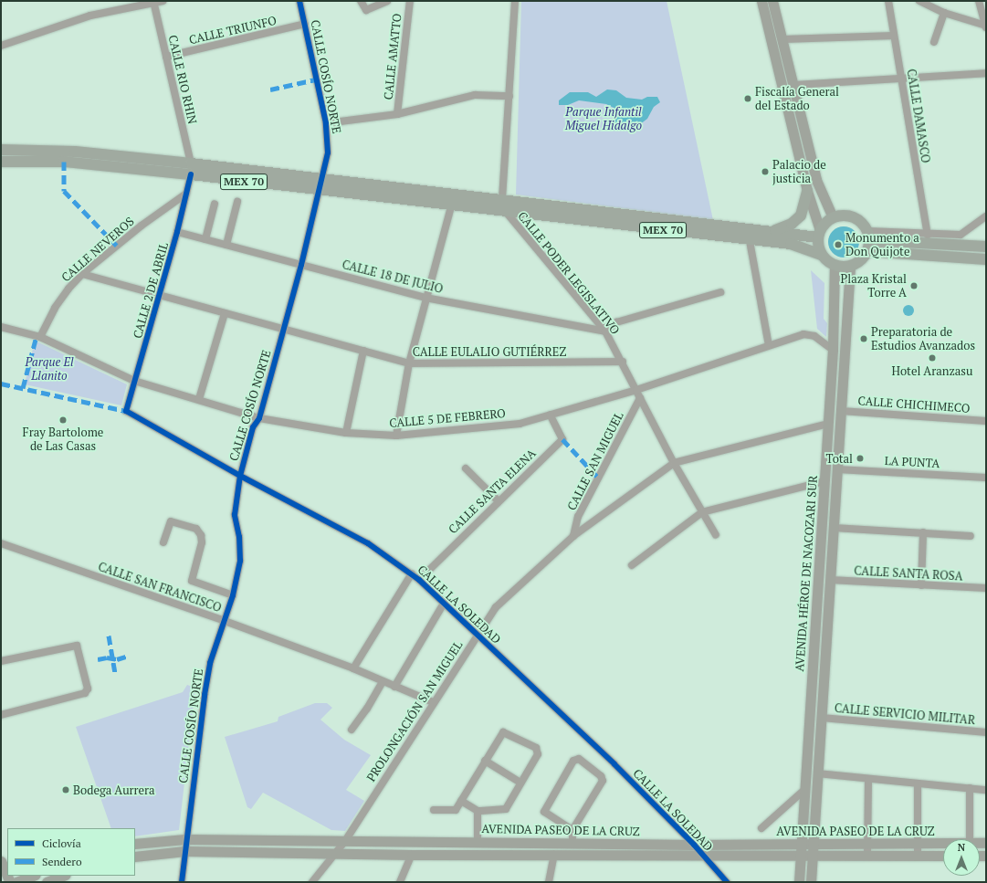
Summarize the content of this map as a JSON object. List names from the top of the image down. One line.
{"streets":{"main road":["MEX 70","AVENIDA HÉROE DE NACOZARI SUR","AVENIDA PASEO DE LA CRUZ"],"street":["CALLE TRIUNFO","CALLE AMATTO","CALLE COSÍO NORTE","CALLE RIO RHIN","CALLE DAMASCO","CALLE NEVEROS","CALLE PODER LEGISLATIVO","CALLE 18 DE JULIO","CALLE 2 DE ABRIL","CALLE EULALIO GUTIÉRREZ","CALLE CHICHIMECO","CALLE 5 DE FEBRERO","CALLE SAN MIGUEL","LA PUNTA","CALLE SANTA ELENA","CALLE SANTA ROSA","CALLE SAN FRANCISCO","CALLE LA SOLEDAD","PROLONGACIÓN SAN MIGUEL","CALLE SERVICIO MILITAR"]},"crossings":[["CALLE TRIUNFO","CALLE COSÍO NORTE"],["CALLE TRIUNFO","CALLE RIO RHIN"],["CALLE COSÍO NORTE","MEX 70"],["CALLE COSÍO NORTE","CALLE 18 DE JULIO"],["CALLE COSÍO NORTE","CALLE EULALIO GUTIÉRREZ"],["CALLE COSÍO NORTE","CALLE 5 DE FEBRERO"],["CALLE COSÍO NORTE","CALLE SAN FRANCISCO"],["CALLE COSÍO NORTE","CALLE LA SOLEDAD"],["CALLE COSÍO NORTE","AVENIDA PASEO DE LA CRUZ"],["CALLE RIO RHIN","MEX 70"],["CALLE RIO RHIN","CALLE 2 DE ABRIL"],["MEX 70","CALLE PODER LEGISLATIVO"],["MEX 70","CALLE 2 DE ABRIL"],["MEX 70","AVENIDA HÉROE DE NACOZARI SUR"],["CALLE NEVEROS","CALLE 2 DE ABRIL"],["CALLE NEVEROS","CALLE EULALIO GUTIÉRREZ"],["CALLE NEVEROS","CALLE 5 DE FEBRERO"],["CALLE PODER LEGISLATIVO","CALLE 18 DE JULIO"],["CALLE PODER LEGISLATIVO","CALLE EULALIO GUTIÉRREZ"],["CALLE PODER LEGISLATIVO","CALLE 5 DE FEBRERO"],["CALLE PODER LEGISLATIVO","CALLE SAN MIGUEL"],["CALLE PODER LEGISLATIVO","PROLONGACIÓN SAN MIGUEL"],["CALLE 18 DE JULIO","CALLE 2 DE ABRIL"],["CALLE 2 DE ABRIL","CALLE EULALIO GUTIÉRREZ"],["CALLE 2 DE ABRIL","CALLE 5 DE FEBRERO"],["CALLE 2 DE ABRIL","CALLE LA SOLEDAD"],["CALLE CHICHIMECO","AVENIDA HÉROE DE NACOZARI SUR"],["CALLE 5 DE FEBRERO","CALLE SANTA ELENA"],["CALLE 5 DE FEBRERO","AVENIDA HÉROE DE NACOZARI SUR"],["CALLE SAN MIGUEL","PROLONGACIÓN SAN MIGUEL"],["LA PUNTA","AVENIDA HÉROE DE NACOZARI SUR"],["CALLE SANTA ELENA","CALLE LA SOLEDAD"],["AVENIDA HÉROE DE NACOZARI SUR","CALLE SANTA ROSA"],["AVENIDA HÉROE DE NACOZARI SUR","PROLONGACIÓN SAN MIGUEL"],["AVENIDA HÉROE DE NACOZARI SUR","CALLE SERVICIO MILITAR"],["AVENIDA HÉROE DE NACOZARI SUR","AVENIDA PASEO DE LA CRUZ"],["CALLE SAN FRANCISCO","PROLONGACIÓN SAN MIGUEL"],["CALLE LA SOLEDAD","PROLONGACIÓN SAN MIGUEL"],["CALLE LA SOLEDAD","AVENIDA PASEO DE LA CRUZ"],["PROLONGACIÓN SAN MIGUEL","AVENIDA PASEO DE LA CRUZ"]],"parks":["Parque Infantil Miguel Hidalgo","Parque El Llanito"],"places":["Fiscalía General del Estado","Palacio de justicia","Monumento a Don Quijote","Plaza Kristal Torre A","Preparatoria de Estudios Avanzados","Hotel Aranzasu","Fray Bartolome de Las Casas","Total","Bodega Aurrera"],"legend":["Ciclovía","Sendero"],"north":"top"}
